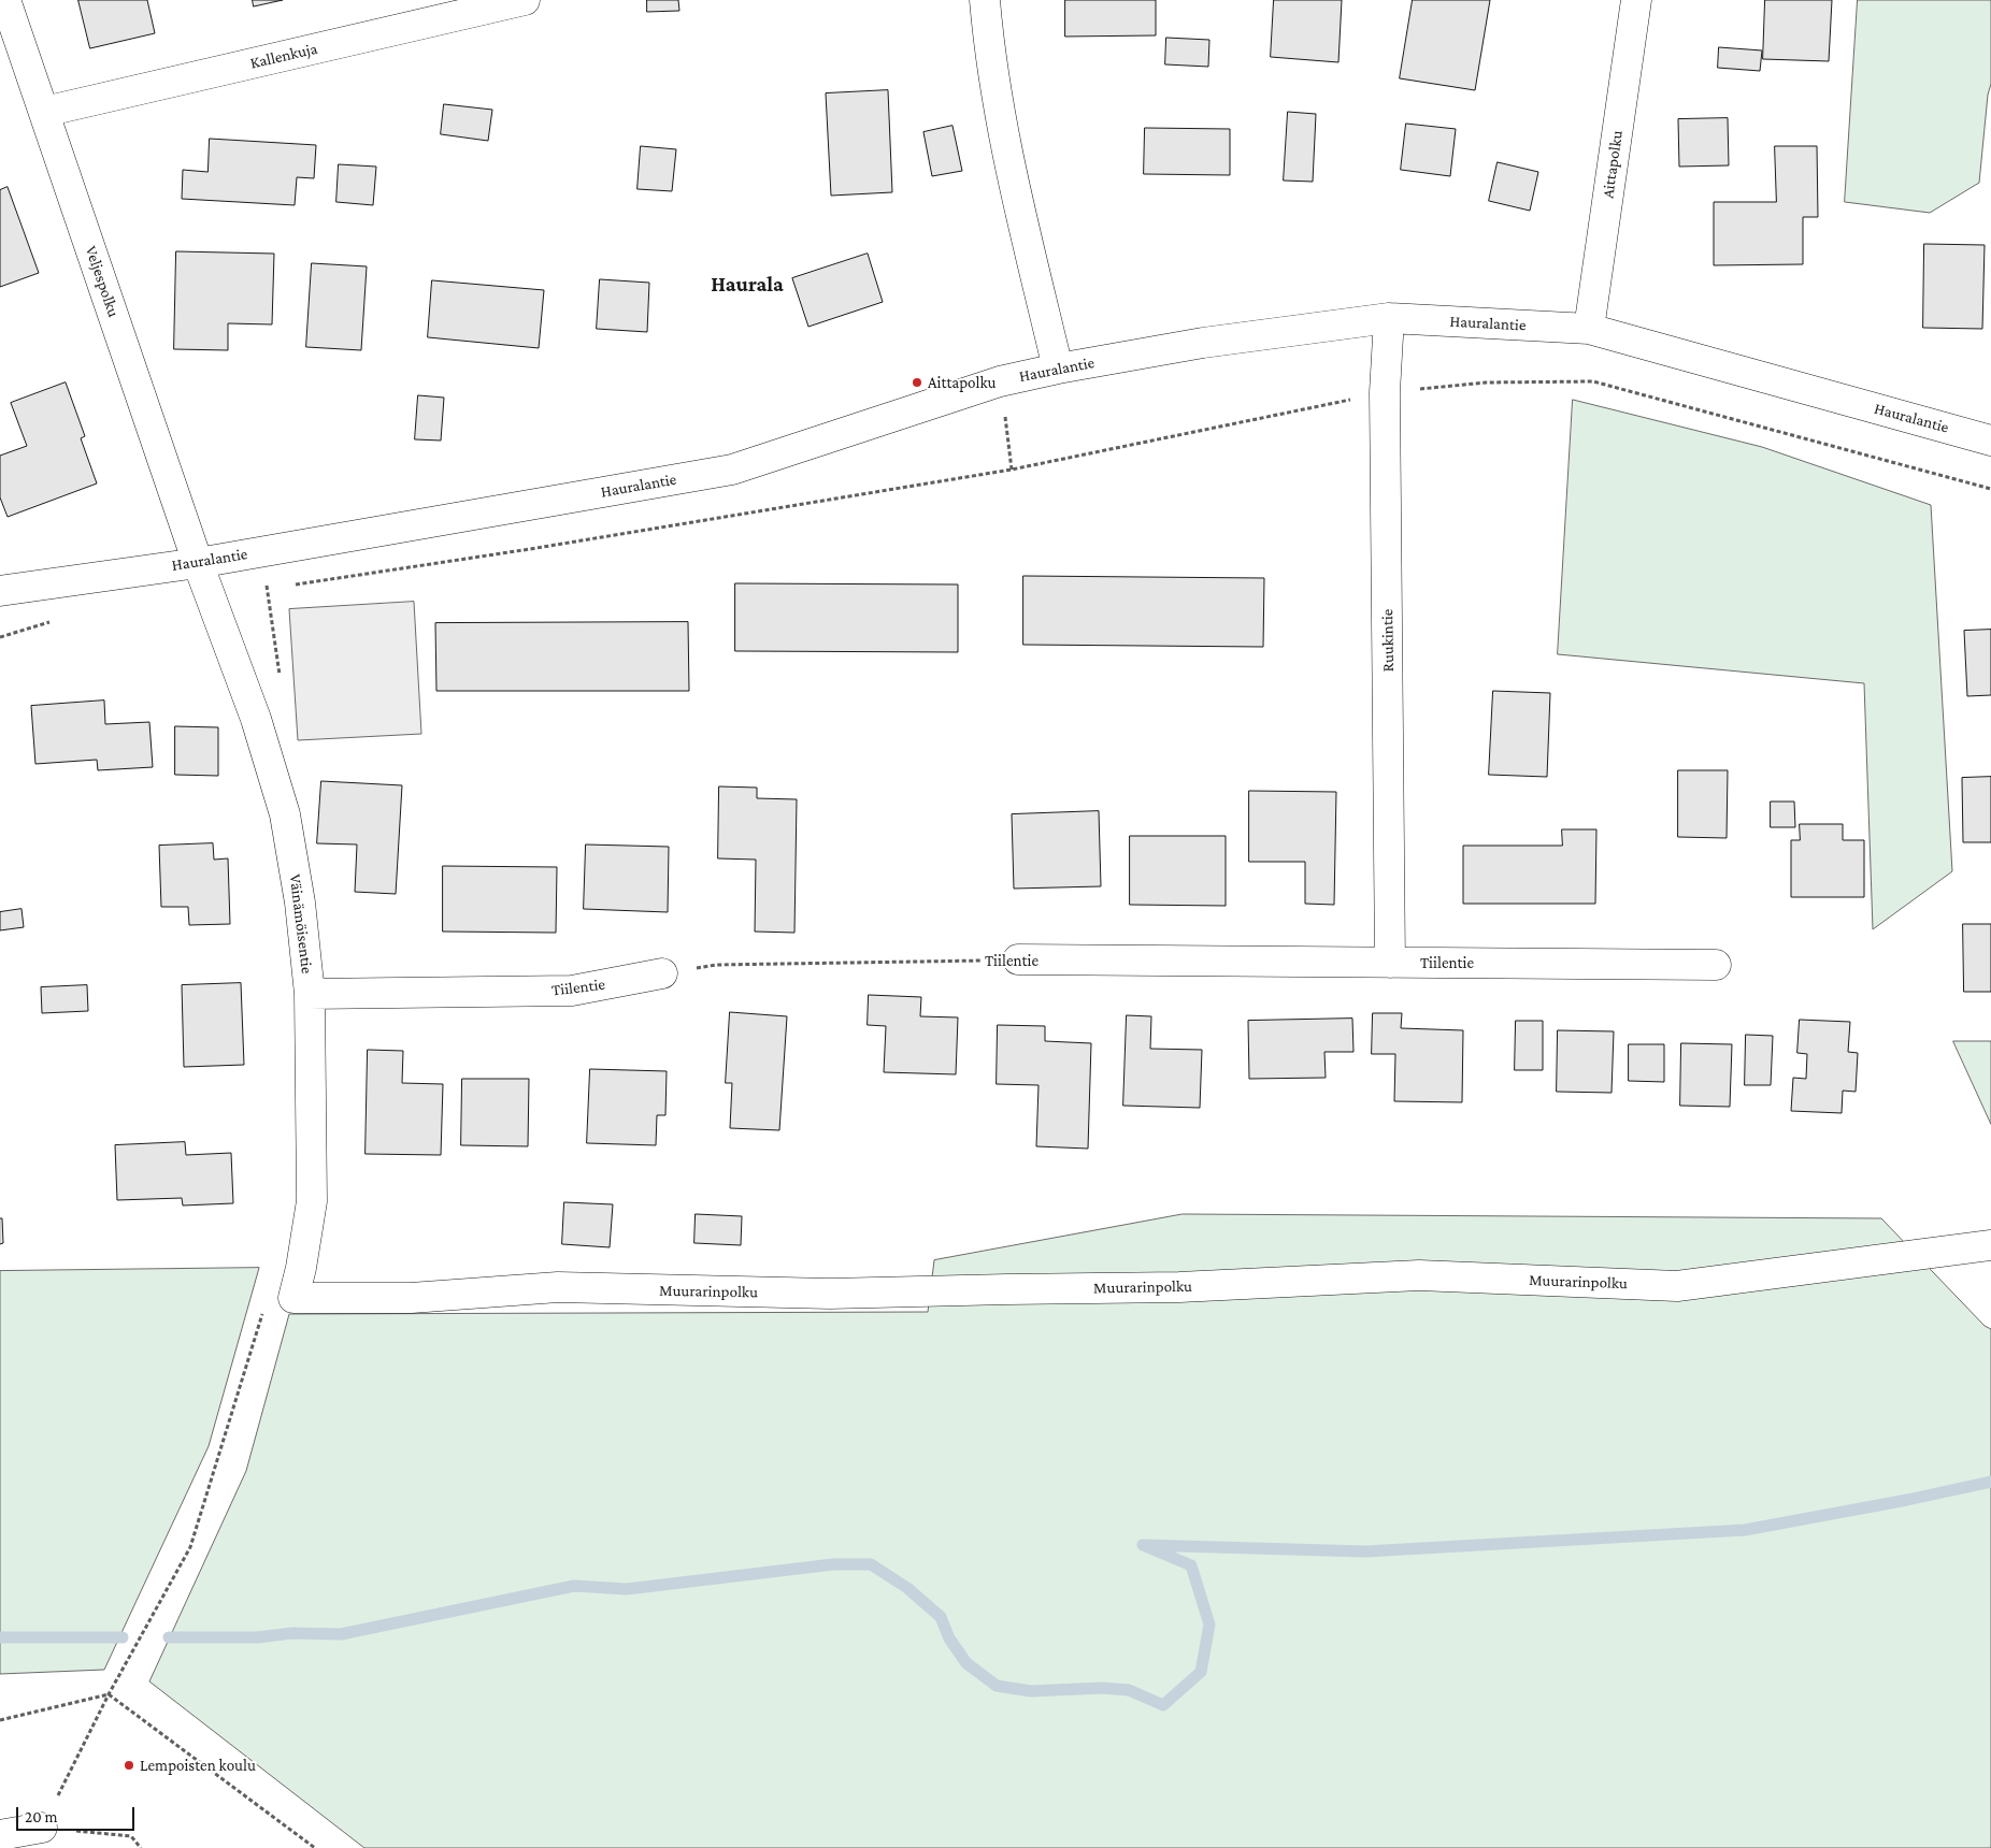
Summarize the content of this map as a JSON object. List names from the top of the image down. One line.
{"streets":{"street":["Kallenkuja","Aittapolku","Veljespolku","Hauralantie","Ruukintie","Väinämöisentie","Tiilentie","Muurarinpolku"]},"crossings":[["Kallenkuja","Veljespolku"],["Aittapolku","Hauralantie"],["Veljespolku","Hauralantie"],["Veljespolku","Väinämöisentie"],["Hauralantie","Ruukintie"],["Hauralantie","Väinämöisentie"],["Ruukintie","Tiilentie"],["Väinämöisentie","Tiilentie"],["Väinämöisentie","Muurarinpolku"]],"districts":["Haurala"],"places":["Aittapolku","Lempoisten koulu"],"scale_bar":"20 m"}
